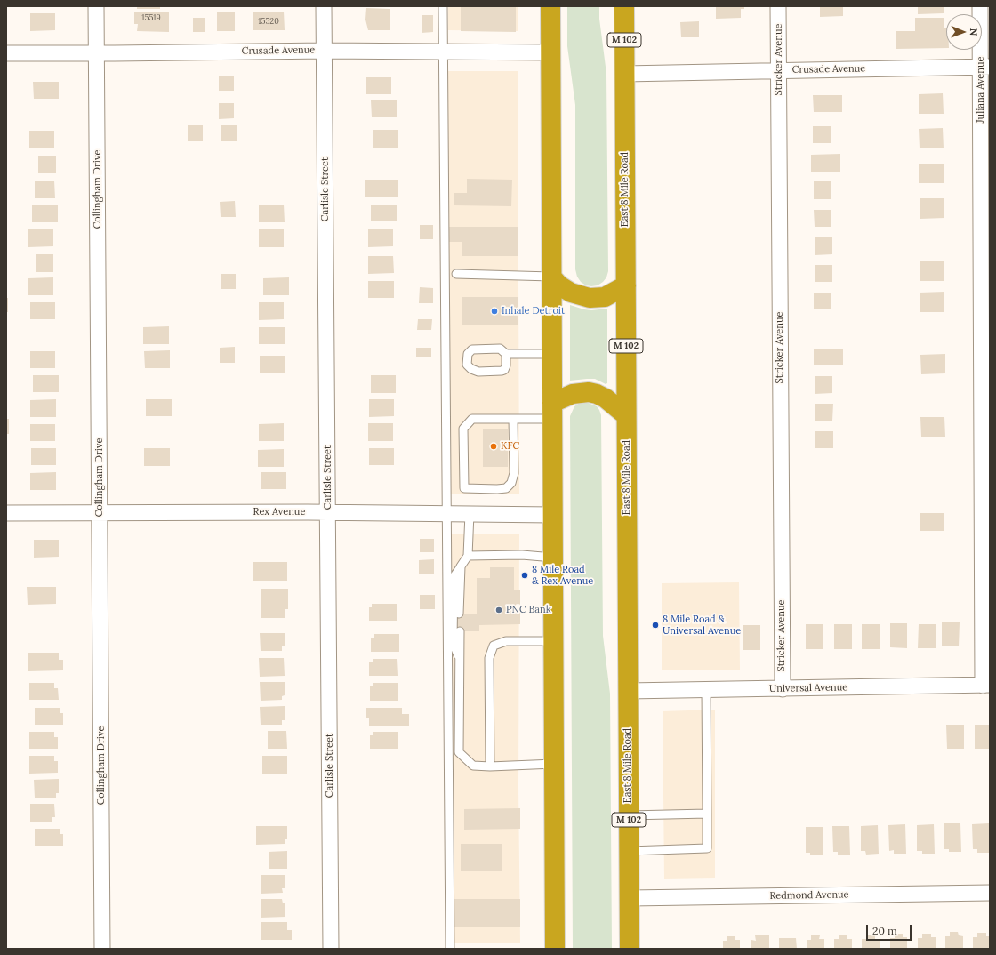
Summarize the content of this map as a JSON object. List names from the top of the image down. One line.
{"streets":{"highway":["M 102","East 8 Mile Road"],"street":["Crusade Avenue","Stricker Avenue","Juliana Avenue","Collingham Drive","Carlisle Street","Rex Avenue","Universal Avenue","Redmond Avenue"]},"crossings":[["Crusade Avenue","Stricker Avenue"],["Crusade Avenue","Juliana Avenue"],["Crusade Avenue","Collingham Drive"],["Crusade Avenue","Carlisle Street"],["Crusade Avenue","East 8 Mile Road"],["Stricker Avenue","Universal Avenue"],["Juliana Avenue","Universal Avenue"],["Collingham Drive","Rex Avenue"],["Carlisle Street","Rex Avenue"],["East 8 Mile Road","Universal Avenue"],["East 8 Mile Road","Redmond Avenue"]],"places":["Inhale Detroit","KFC","8 Mile Road & Rex Avenue","PNC Bank","8 Mile Road & Universal Avenue"],"house_numbers":["15519","15520"],"scale_bar":"20 m","north":"right"}
